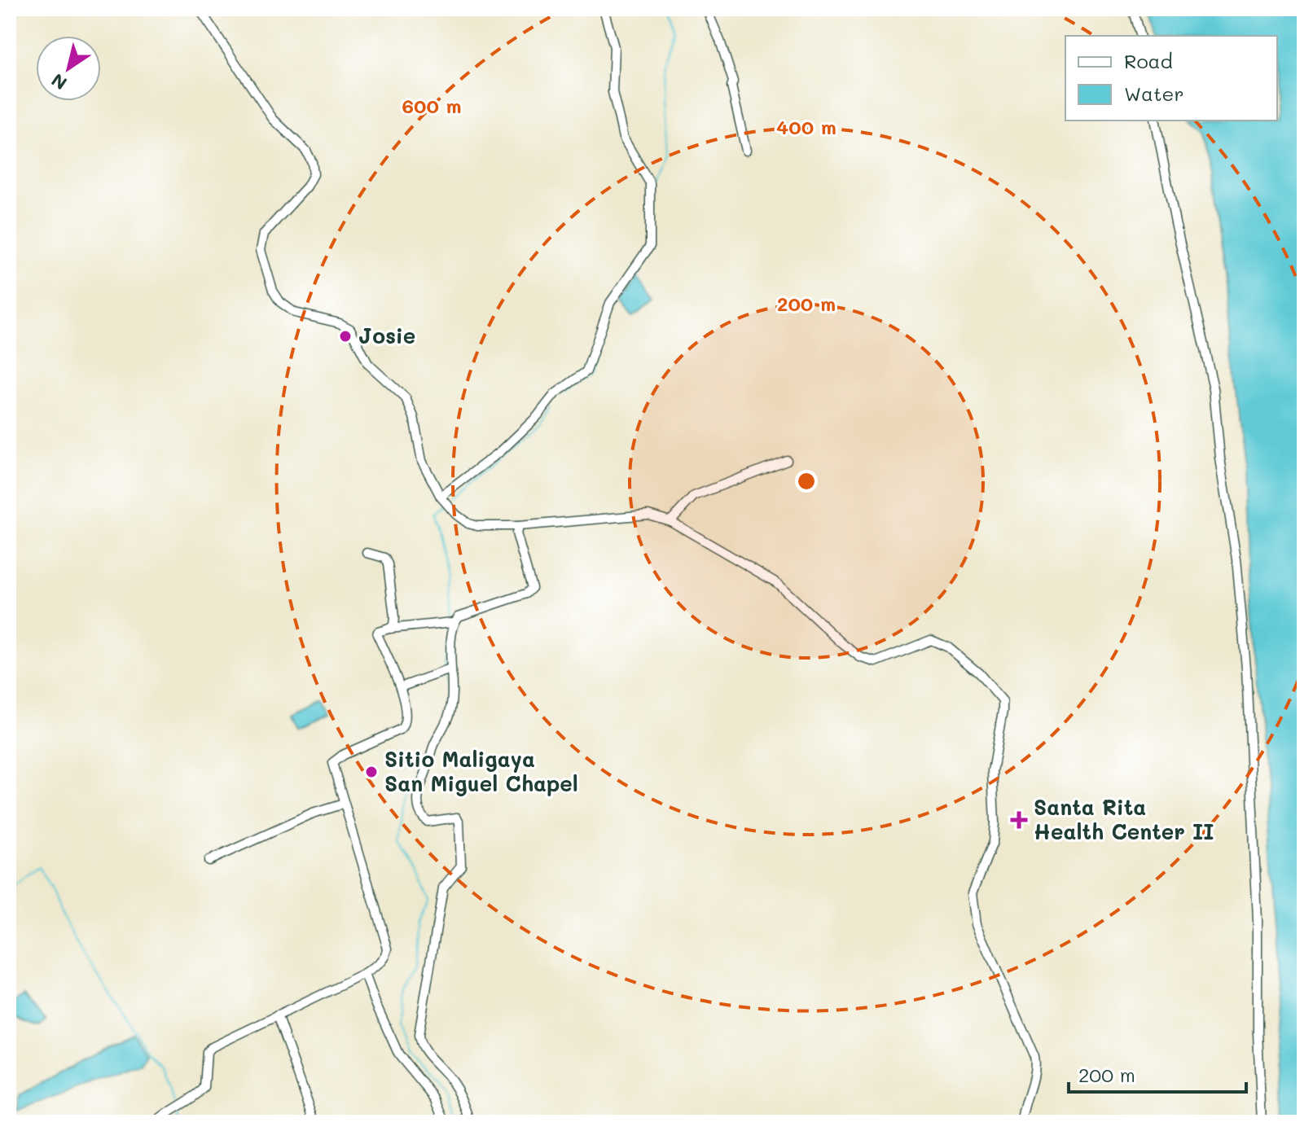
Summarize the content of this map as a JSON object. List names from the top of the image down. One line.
{"places":{"other":["Josie","Sitio Maligaya San Miguel Chapel"],"health":["Santa Rita Health Center II"]},"legend":["Road","Water"],"scale_bar":"200 m","north":"bottom left","rings":["600 m","400 m","200 m"]}
